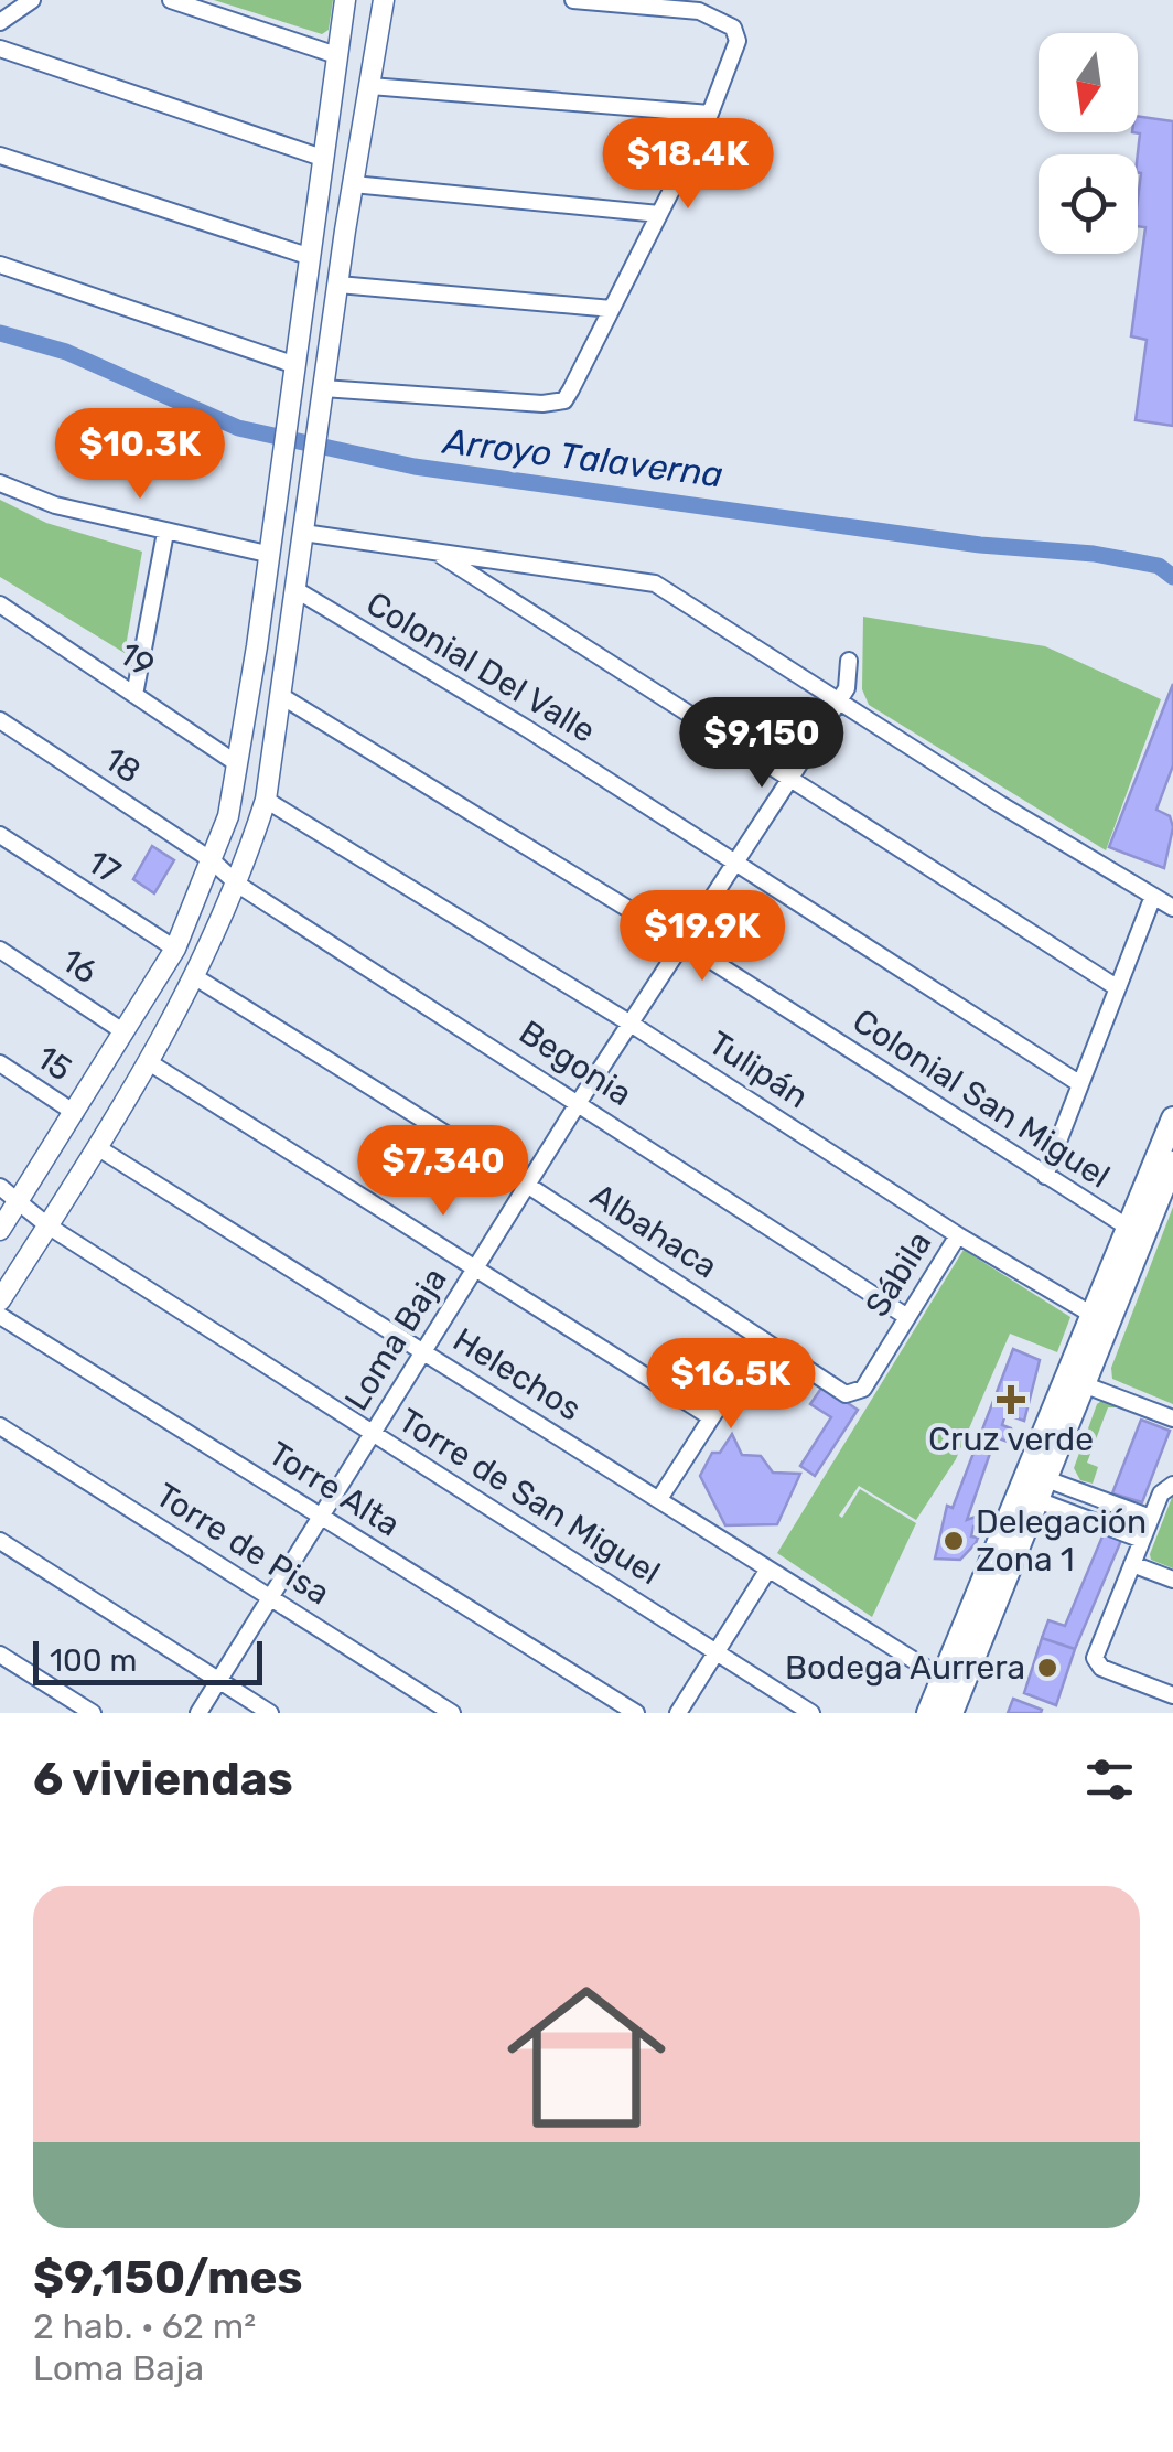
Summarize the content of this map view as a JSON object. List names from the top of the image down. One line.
{"streets":{"street":["19","Colonial Del Valle","18","17","16","15","Begonia","Tulipán","Colonial San Miguel","Albahaca","Sábila","Loma Baja","Helechos","Torre Alta","Torre de San Miguel","Torre de Pisa"]},"crossings":[["Colonial Del Valle","Loma Baja"],["18","Begonia"],["Begonia","Sábila"],["Begonia","Loma Baja"],["Tulipán","Sábila"],["Tulipán","Loma Baja"],["Colonial San Miguel","Loma Baja"],["Albahaca","Sábila"],["Albahaca","Loma Baja"],["Loma Baja","Helechos"],["Loma Baja","Torre Alta"],["Loma Baja","Torre de San Miguel"],["Loma Baja","Torre de Pisa"]],"water":["Arroyo Talaverna"],"places":{"health":["Cruz verde"],"other":["Delegación Zona 1","Bodega Aurrera"]},"scale_bar":"100 m","north":"bottom","page":{"price":["$18.4K","$10.3K","$9,150","$19.9K","$7,340","$16.5K"],"scale":"100 m","heading":"6 viviendas","list":[{"name":"$9,150/mes","note":"2 hab. · 62 m² · Loma Baja"}]}}
